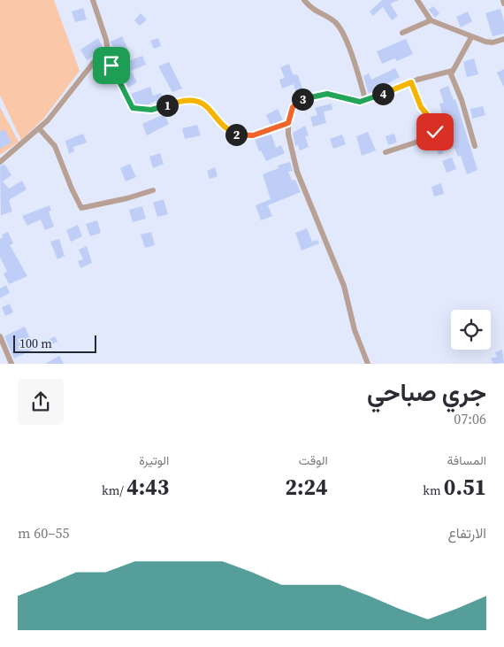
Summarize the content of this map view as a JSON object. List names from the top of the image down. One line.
{"scale_bar":"100 m","page":{"pins":["4","3","1","2"],"scale":"100 m","heading":["جري صباحي","07:06"],"stats":[["المسافة","0.51 km"],["الوقت","2:24"],["الوتيرة","4:43 /km"]],"chart":["الارتفاع","55–60 m"]}}
